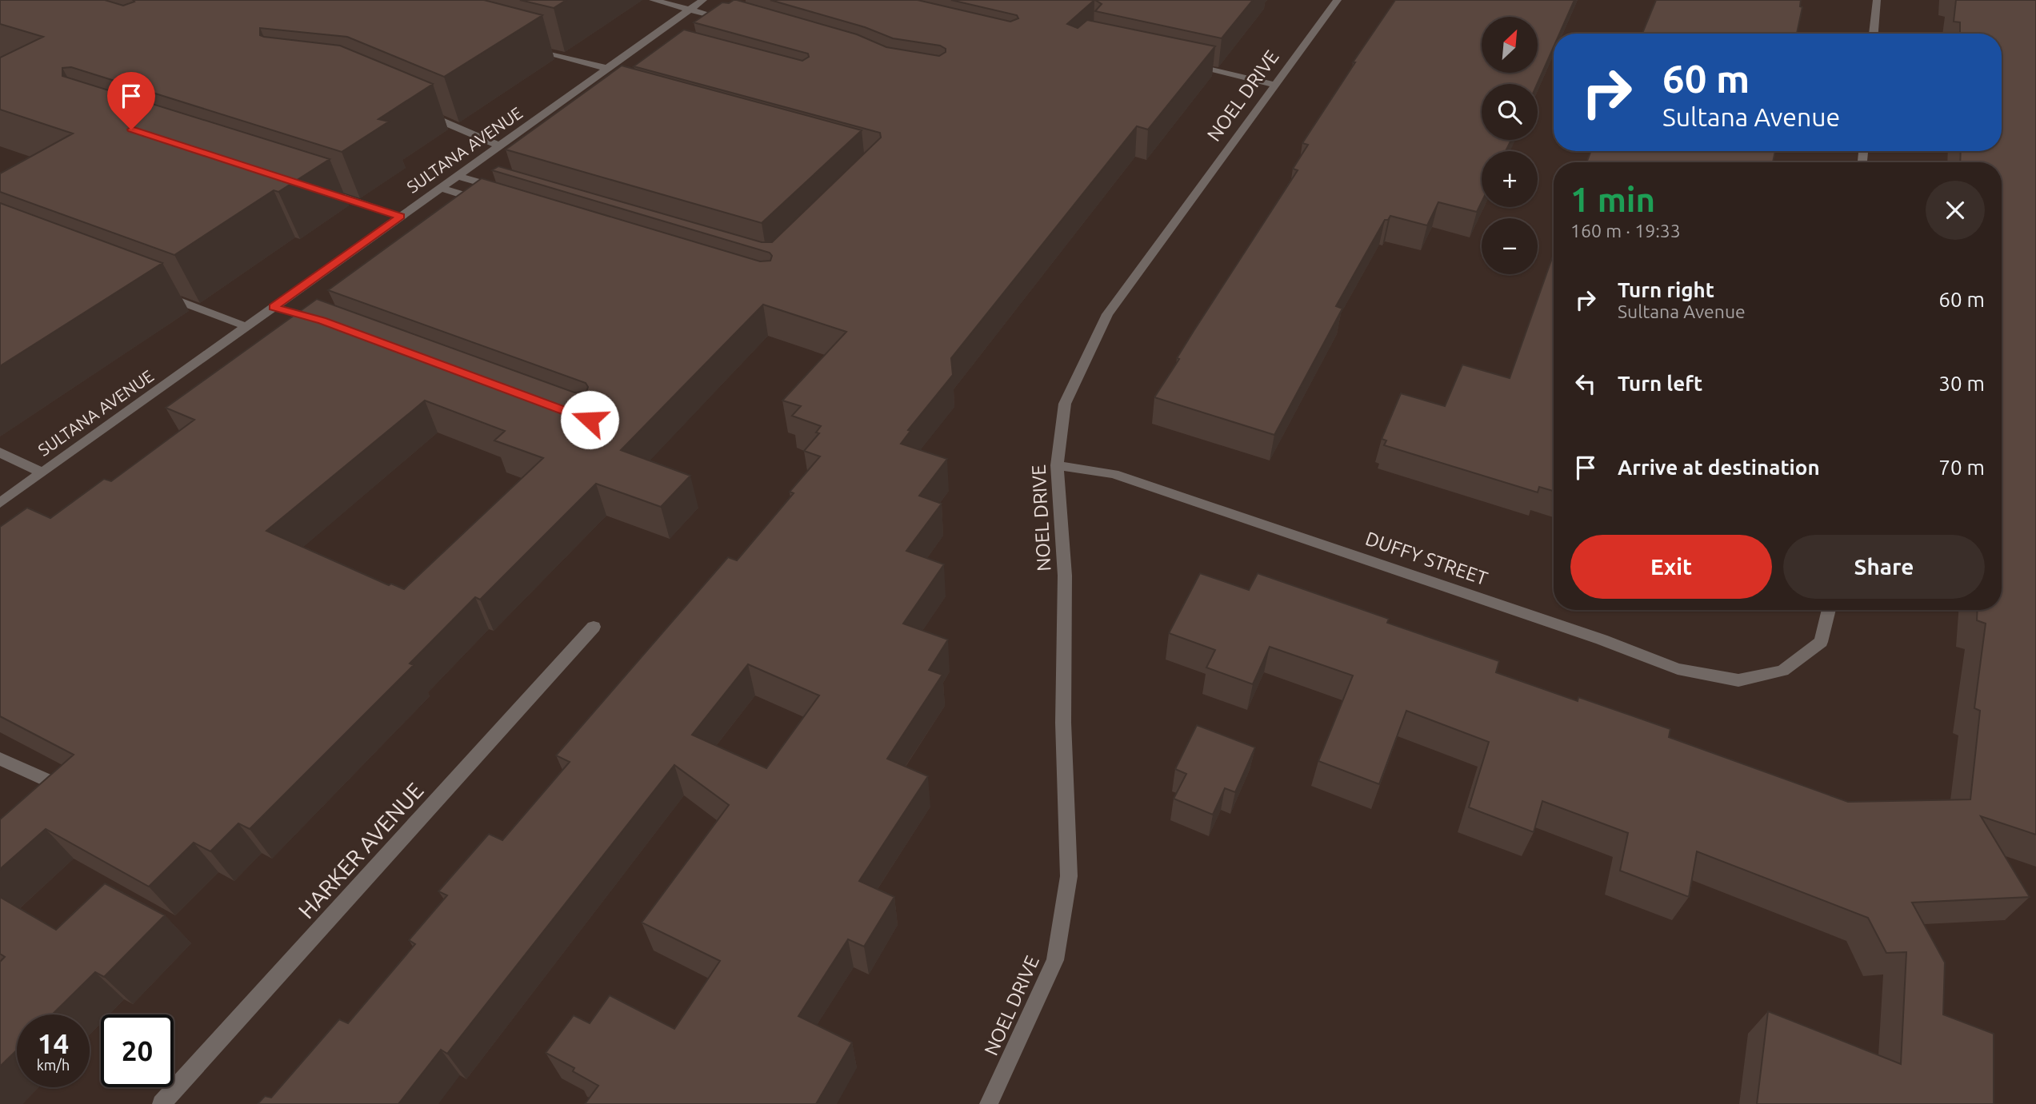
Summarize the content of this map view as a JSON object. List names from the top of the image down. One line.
{"streets":{"street":["NOEL DRIVE","SULTANA AVENUE","DUFFY STREET","HARKER AVENUE"]},"crossings":[["NOEL DRIVE","DUFFY STREET"]],"north":"top right","page":{"map_buttons":["+","−"],"turn":["60 m","Sultana Avenue"],"heading":["1 min","160 m · 19:33"],"list":[{"name":"Turn right","note":"Sultana Avenue","value":"60 m"},{"name":"Turn left","value":"30 m"},{"name":"Arrive at destination","value":"70 m"}],"buttons":["Exit","Share"],"speed":"14 km/h","limit":"20"}}
